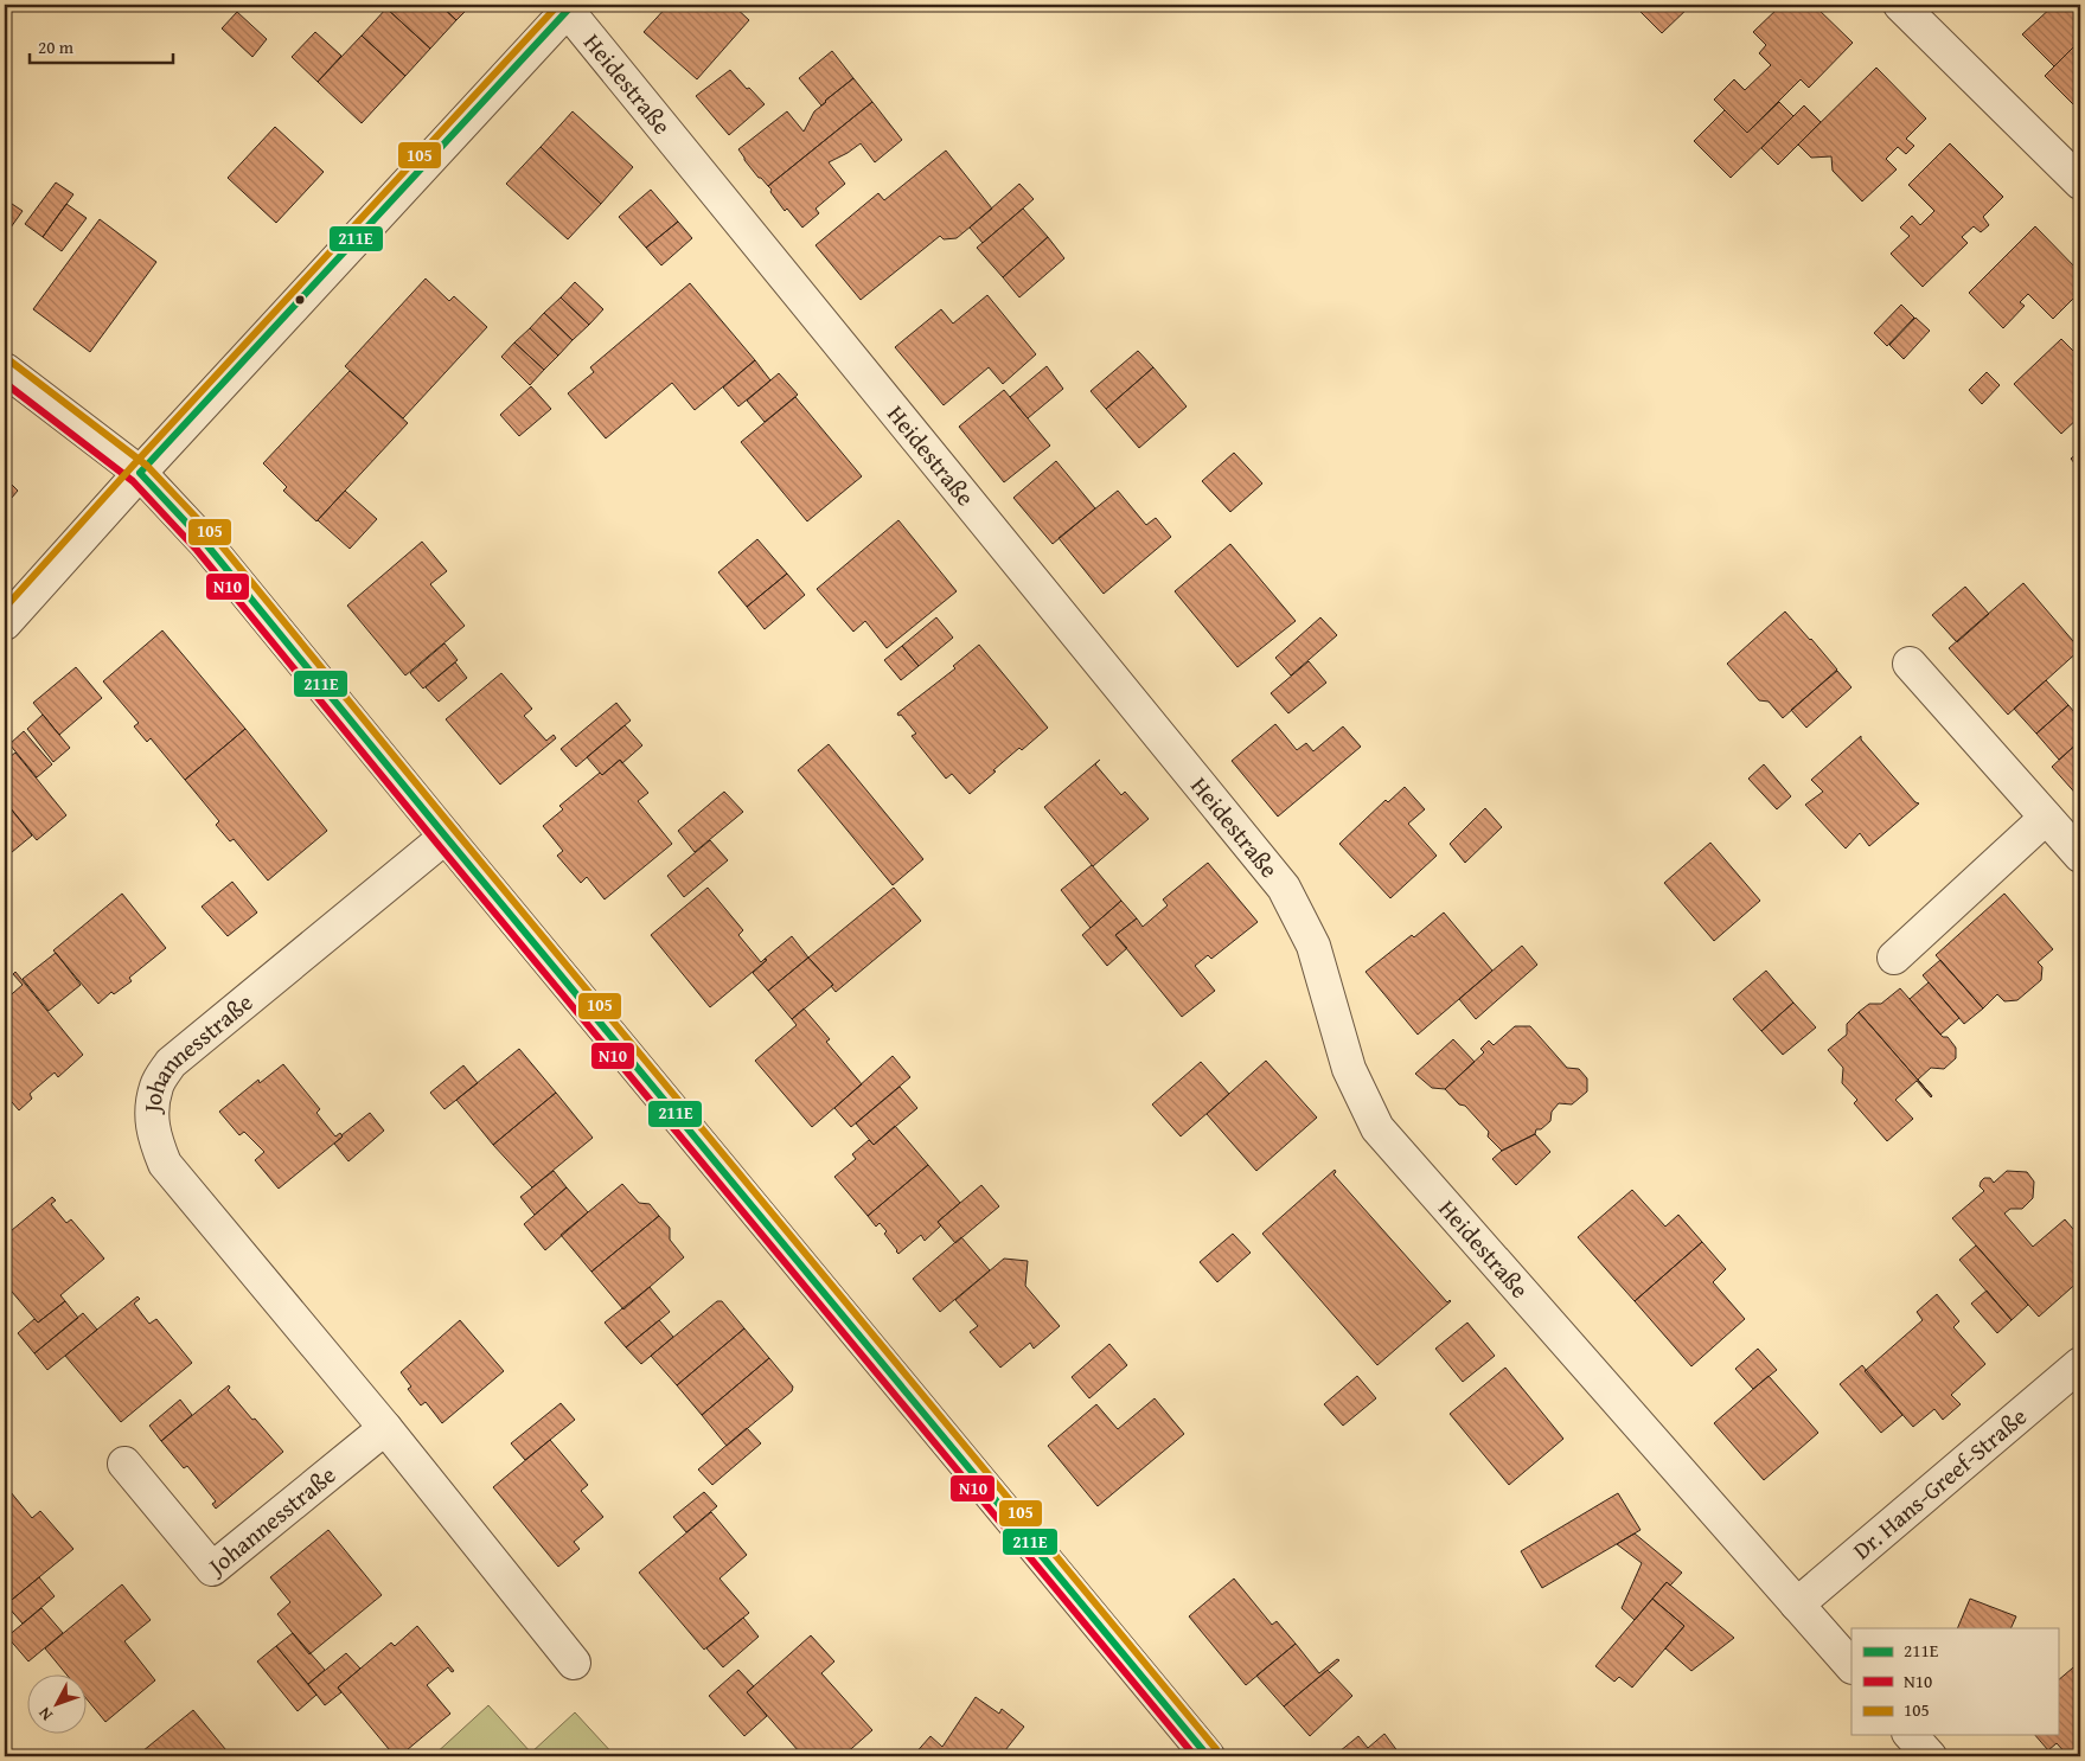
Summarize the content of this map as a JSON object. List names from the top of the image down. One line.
{"streets":{"street":["Heidestraße","Johannesstraße","Dr. Hans-Greef-Straße"]},"crossings":[["Heidestraße","Dr. Hans-Greef-Straße"]],"lines":["transit line 211E","transit line 105","transit line N10"],"legend":["211E","N10","105"],"scale_bar":"20 m","north":"bottom left"}
